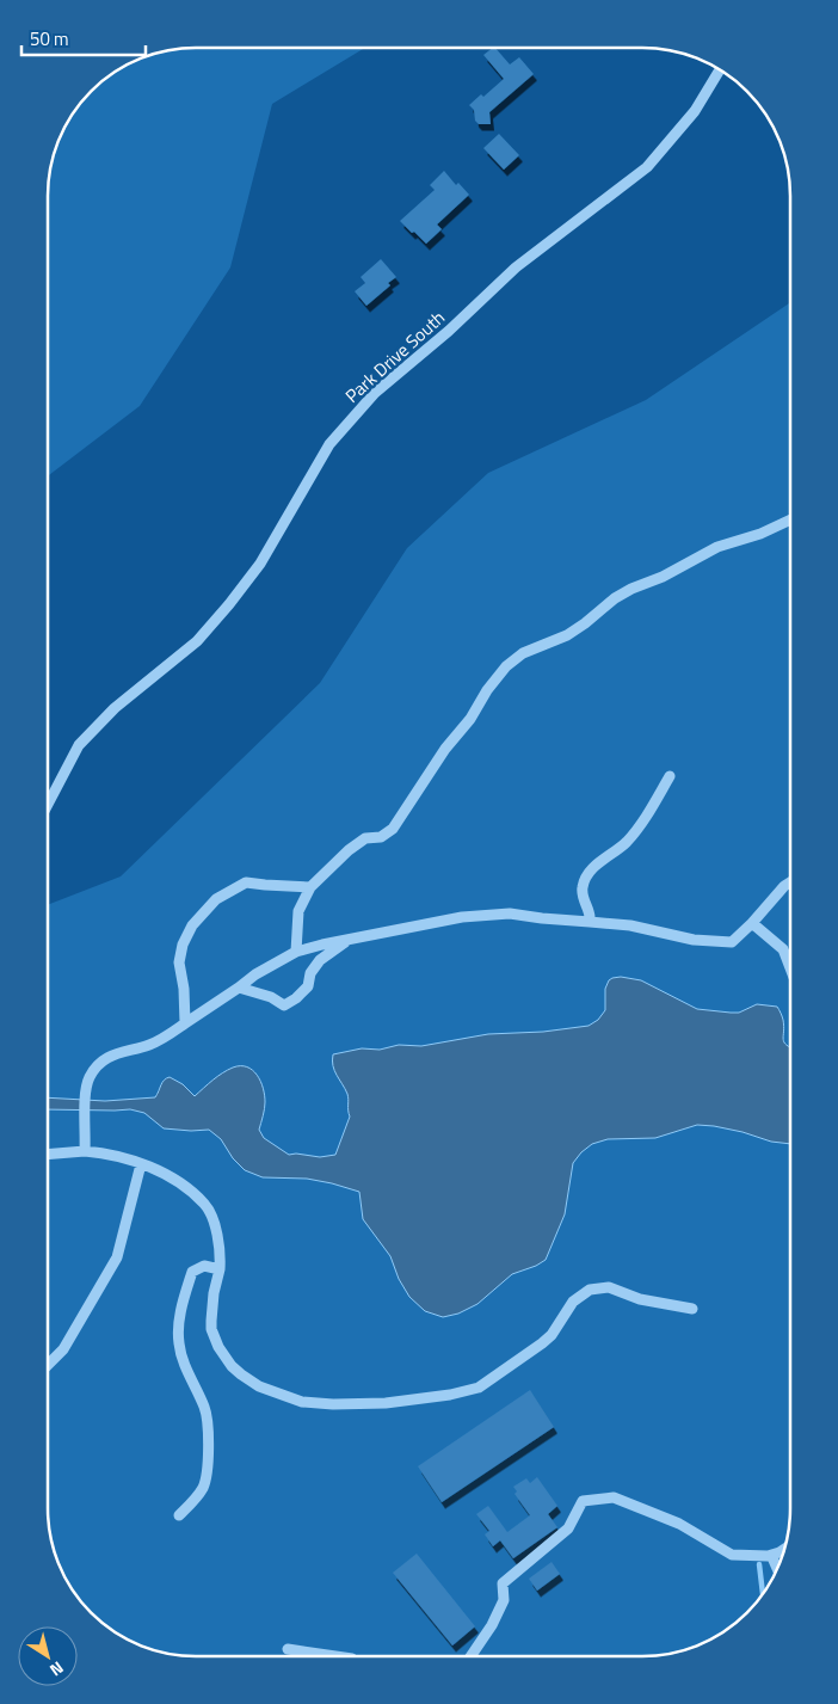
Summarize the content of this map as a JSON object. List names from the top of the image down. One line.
{"streets":{"street":["Park Drive South"]},"scale_bar":"50 m","north":"bottom right"}
